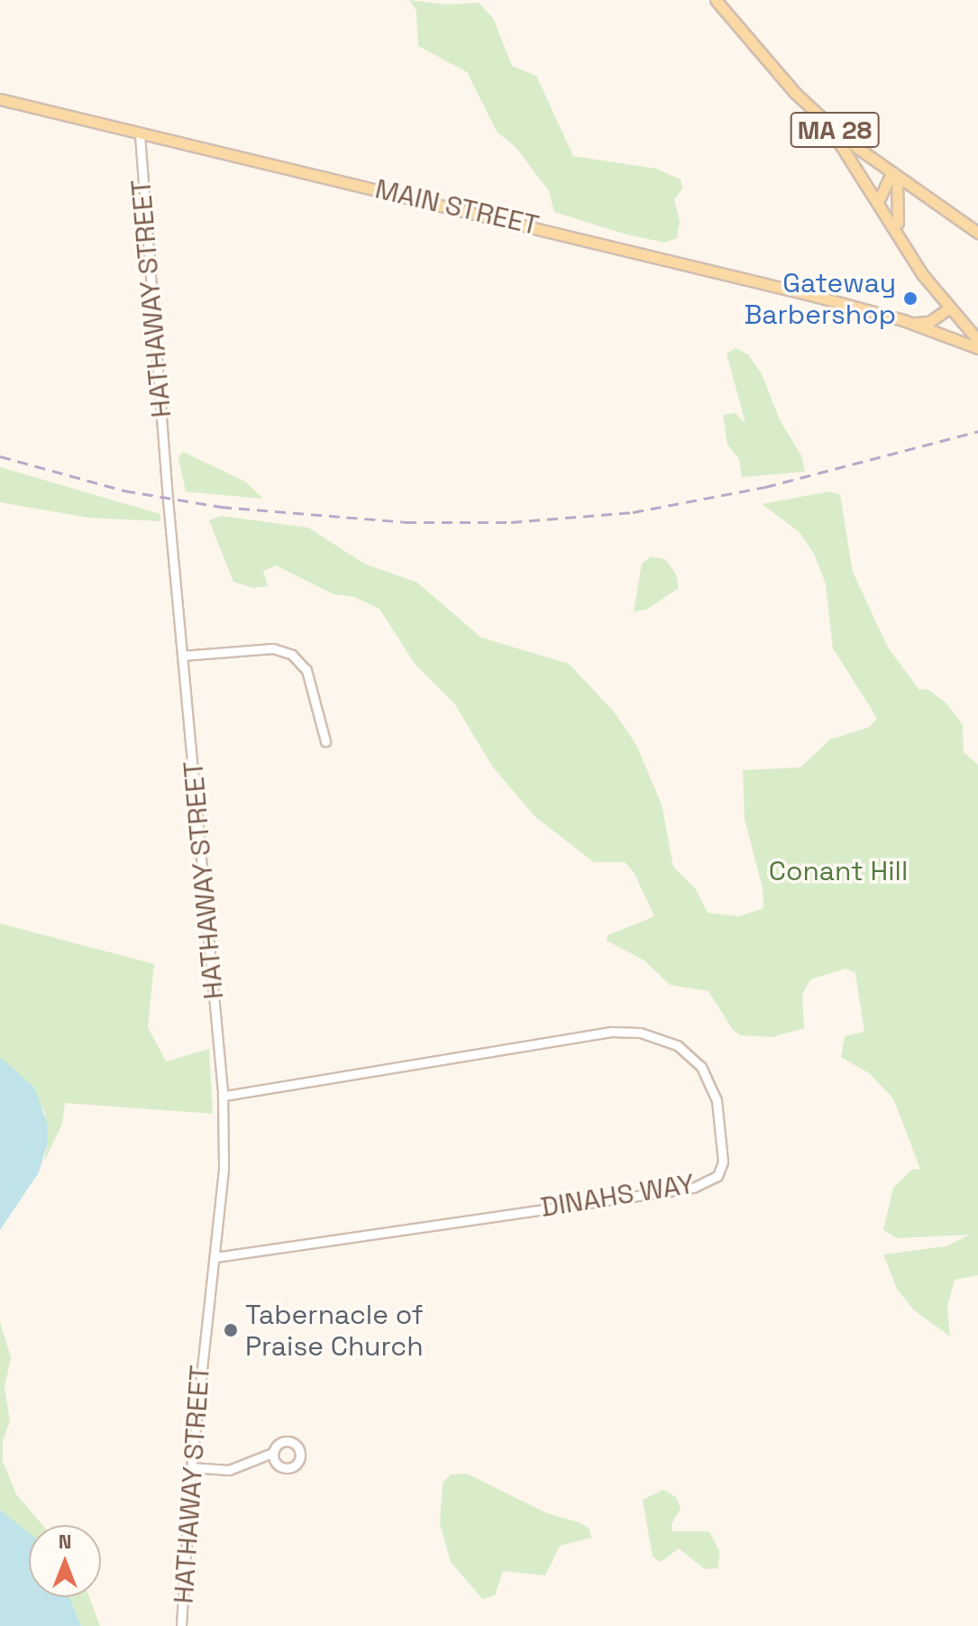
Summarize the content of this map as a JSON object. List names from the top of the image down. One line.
{"streets":{"main road":["MA 28","MAIN STREET"],"street":["HATHAWAY STREET","DINAHS WAY"]},"crossings":[["MAIN STREET","HATHAWAY STREET"],["HATHAWAY STREET","DINAHS WAY"]],"parks":["Conant Hill"],"places":["Gateway Barbershop","Tabernacle of Praise Church"],"north":"top"}
